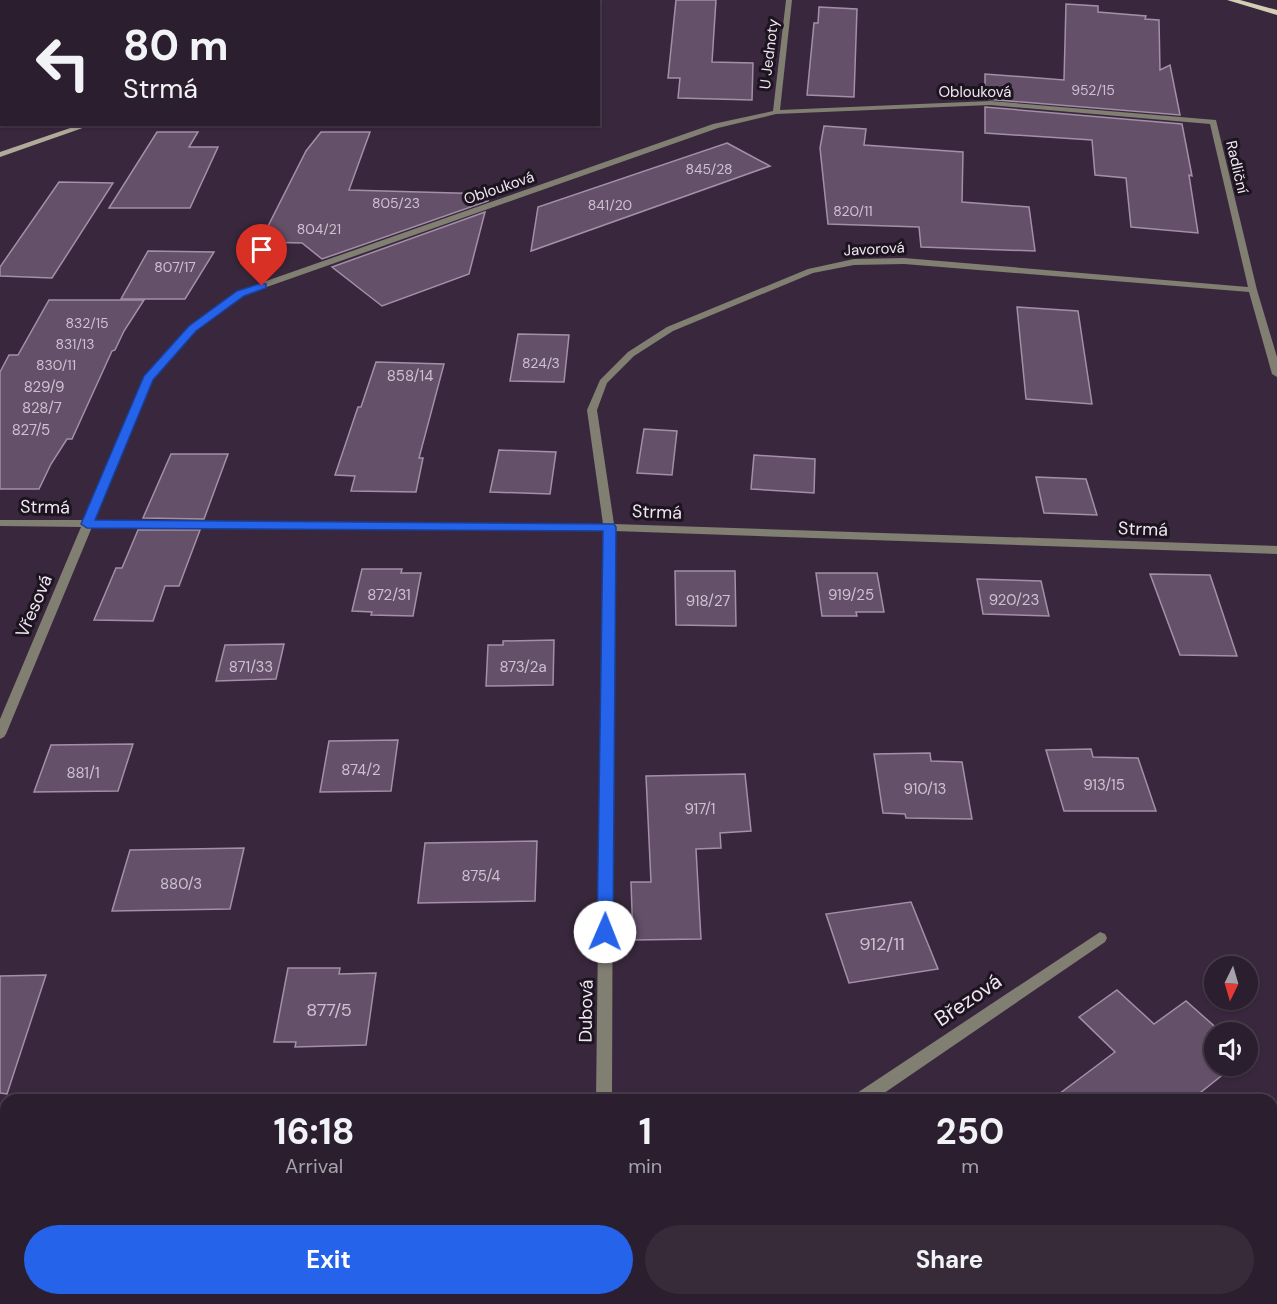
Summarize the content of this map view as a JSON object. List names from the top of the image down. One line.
{"streets":{"street":["U Jednoty","Oblouková","Radliční","Javorová","Strmá","Vřesová","Březová","Dubová"]},"crossings":[["U Jednoty","Oblouková"],["Oblouková","Radliční"],["Oblouková","Strmá"],["Oblouková","Vřesová"],["Radliční","Javorová"],["Javorová","Strmá"],["Javorová","Dubová"],["Strmá","Vřesová"],["Strmá","Dubová"]],"house_numbers":["952/15","845/28","805/23","841/20","820/11","804/21","807/17","832/15","831/13","824/3","830/11","858/14","829/9","828/7","827/5","872/31","919/25","920/23","918/27","871/33","873/2a","874/2","881/1","913/15","910/13","917/1","875/4","880/3","912/11","877/5"],"north":"bottom","page":{"turn":["80 m","Strmá"],"eta":["16:18","Arrival","1","min","250","m"],"buttons":["Exit","Share"]}}
